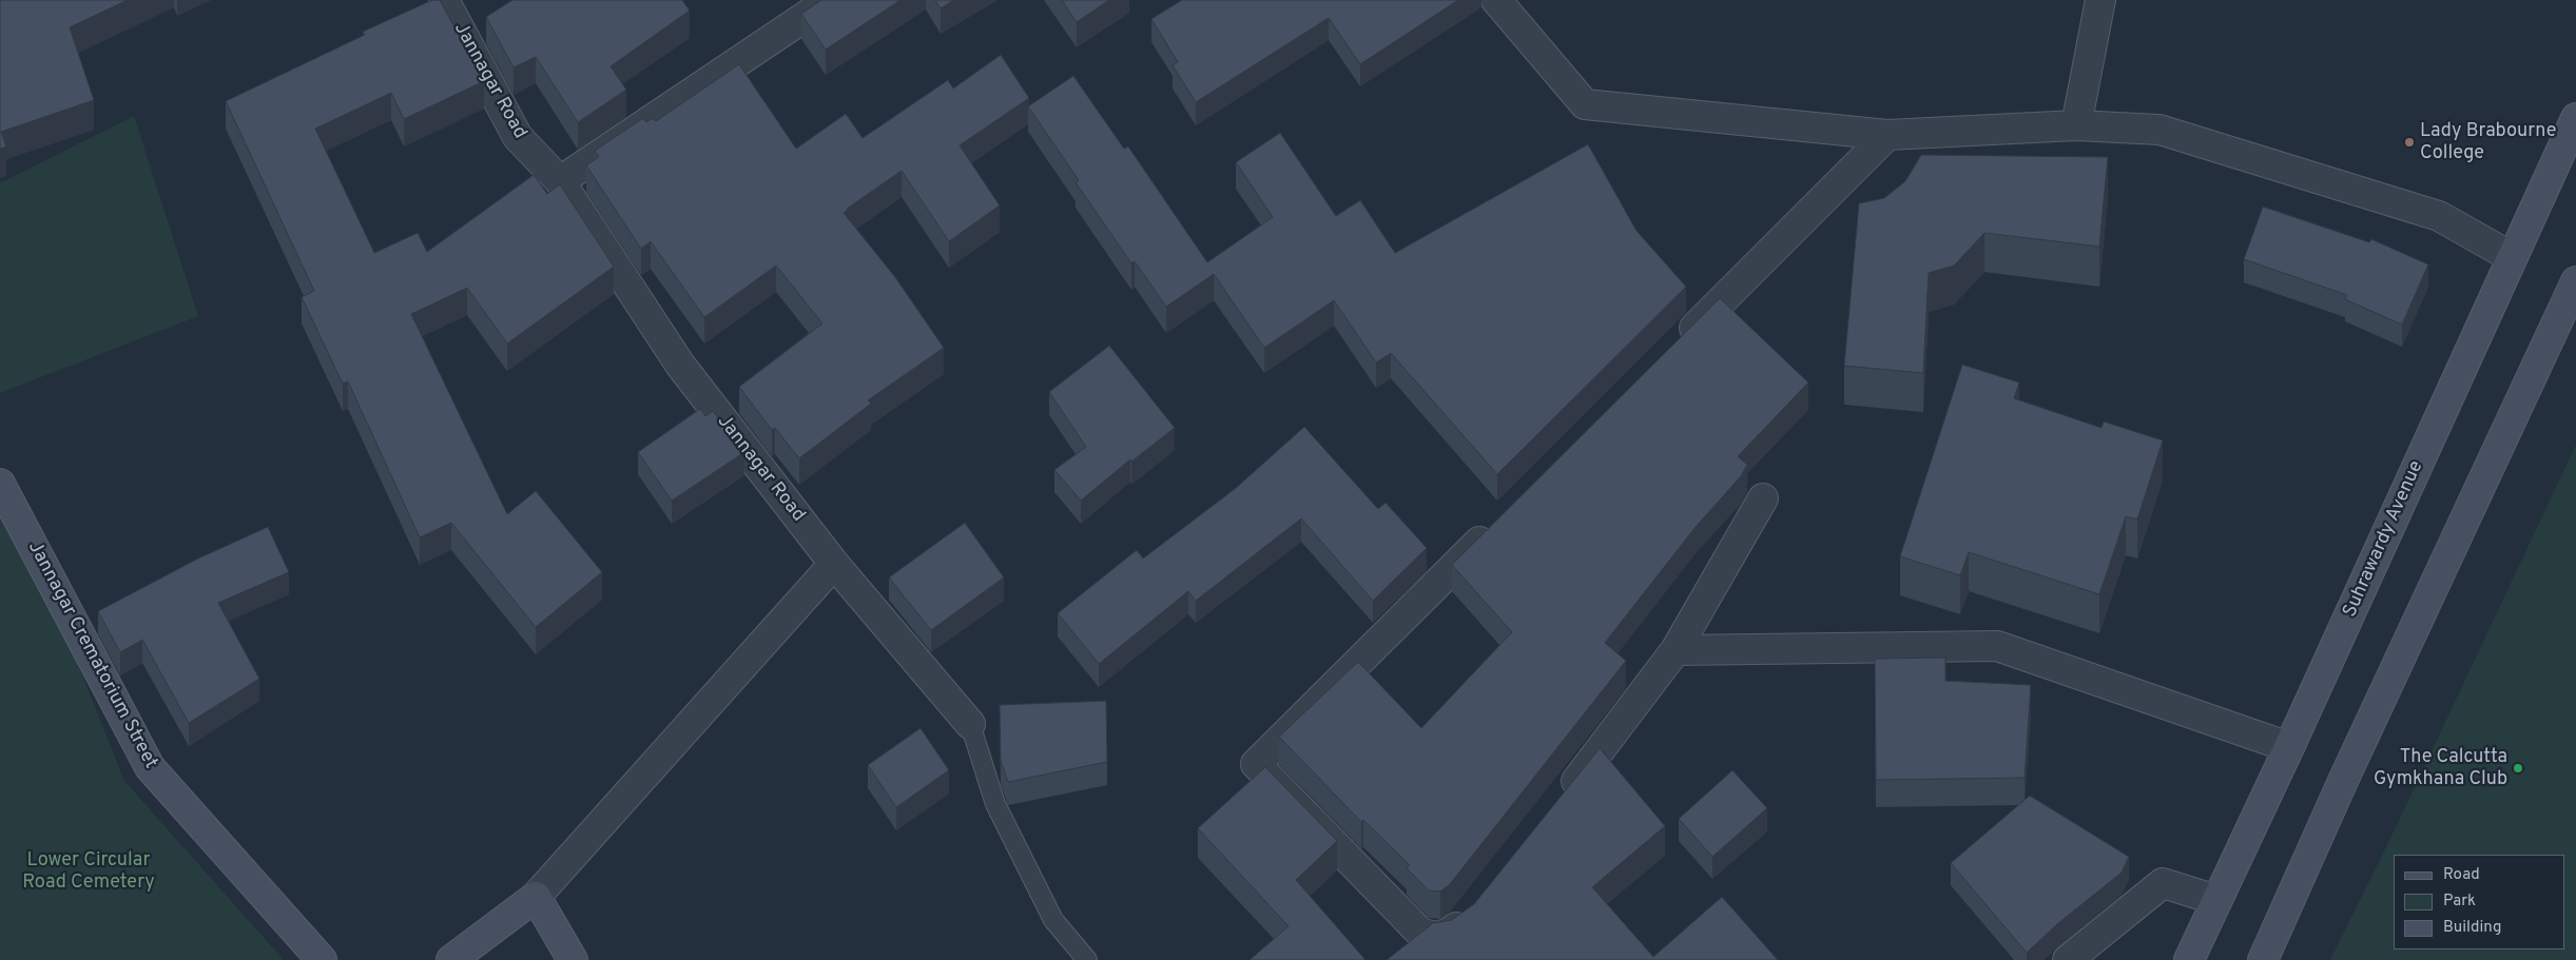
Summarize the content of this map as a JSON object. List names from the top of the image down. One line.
{"streets":{"main road":["Suhrawardy Avenue","Jannagar Crematorium Street"],"street":["Jannagar Road"]},"parks":["Lower Circular Road Cemetery"],"places":["Lady Brabourne College","The Calcutta Gymkhana Club"],"legend":["Road","Park","Building"]}
